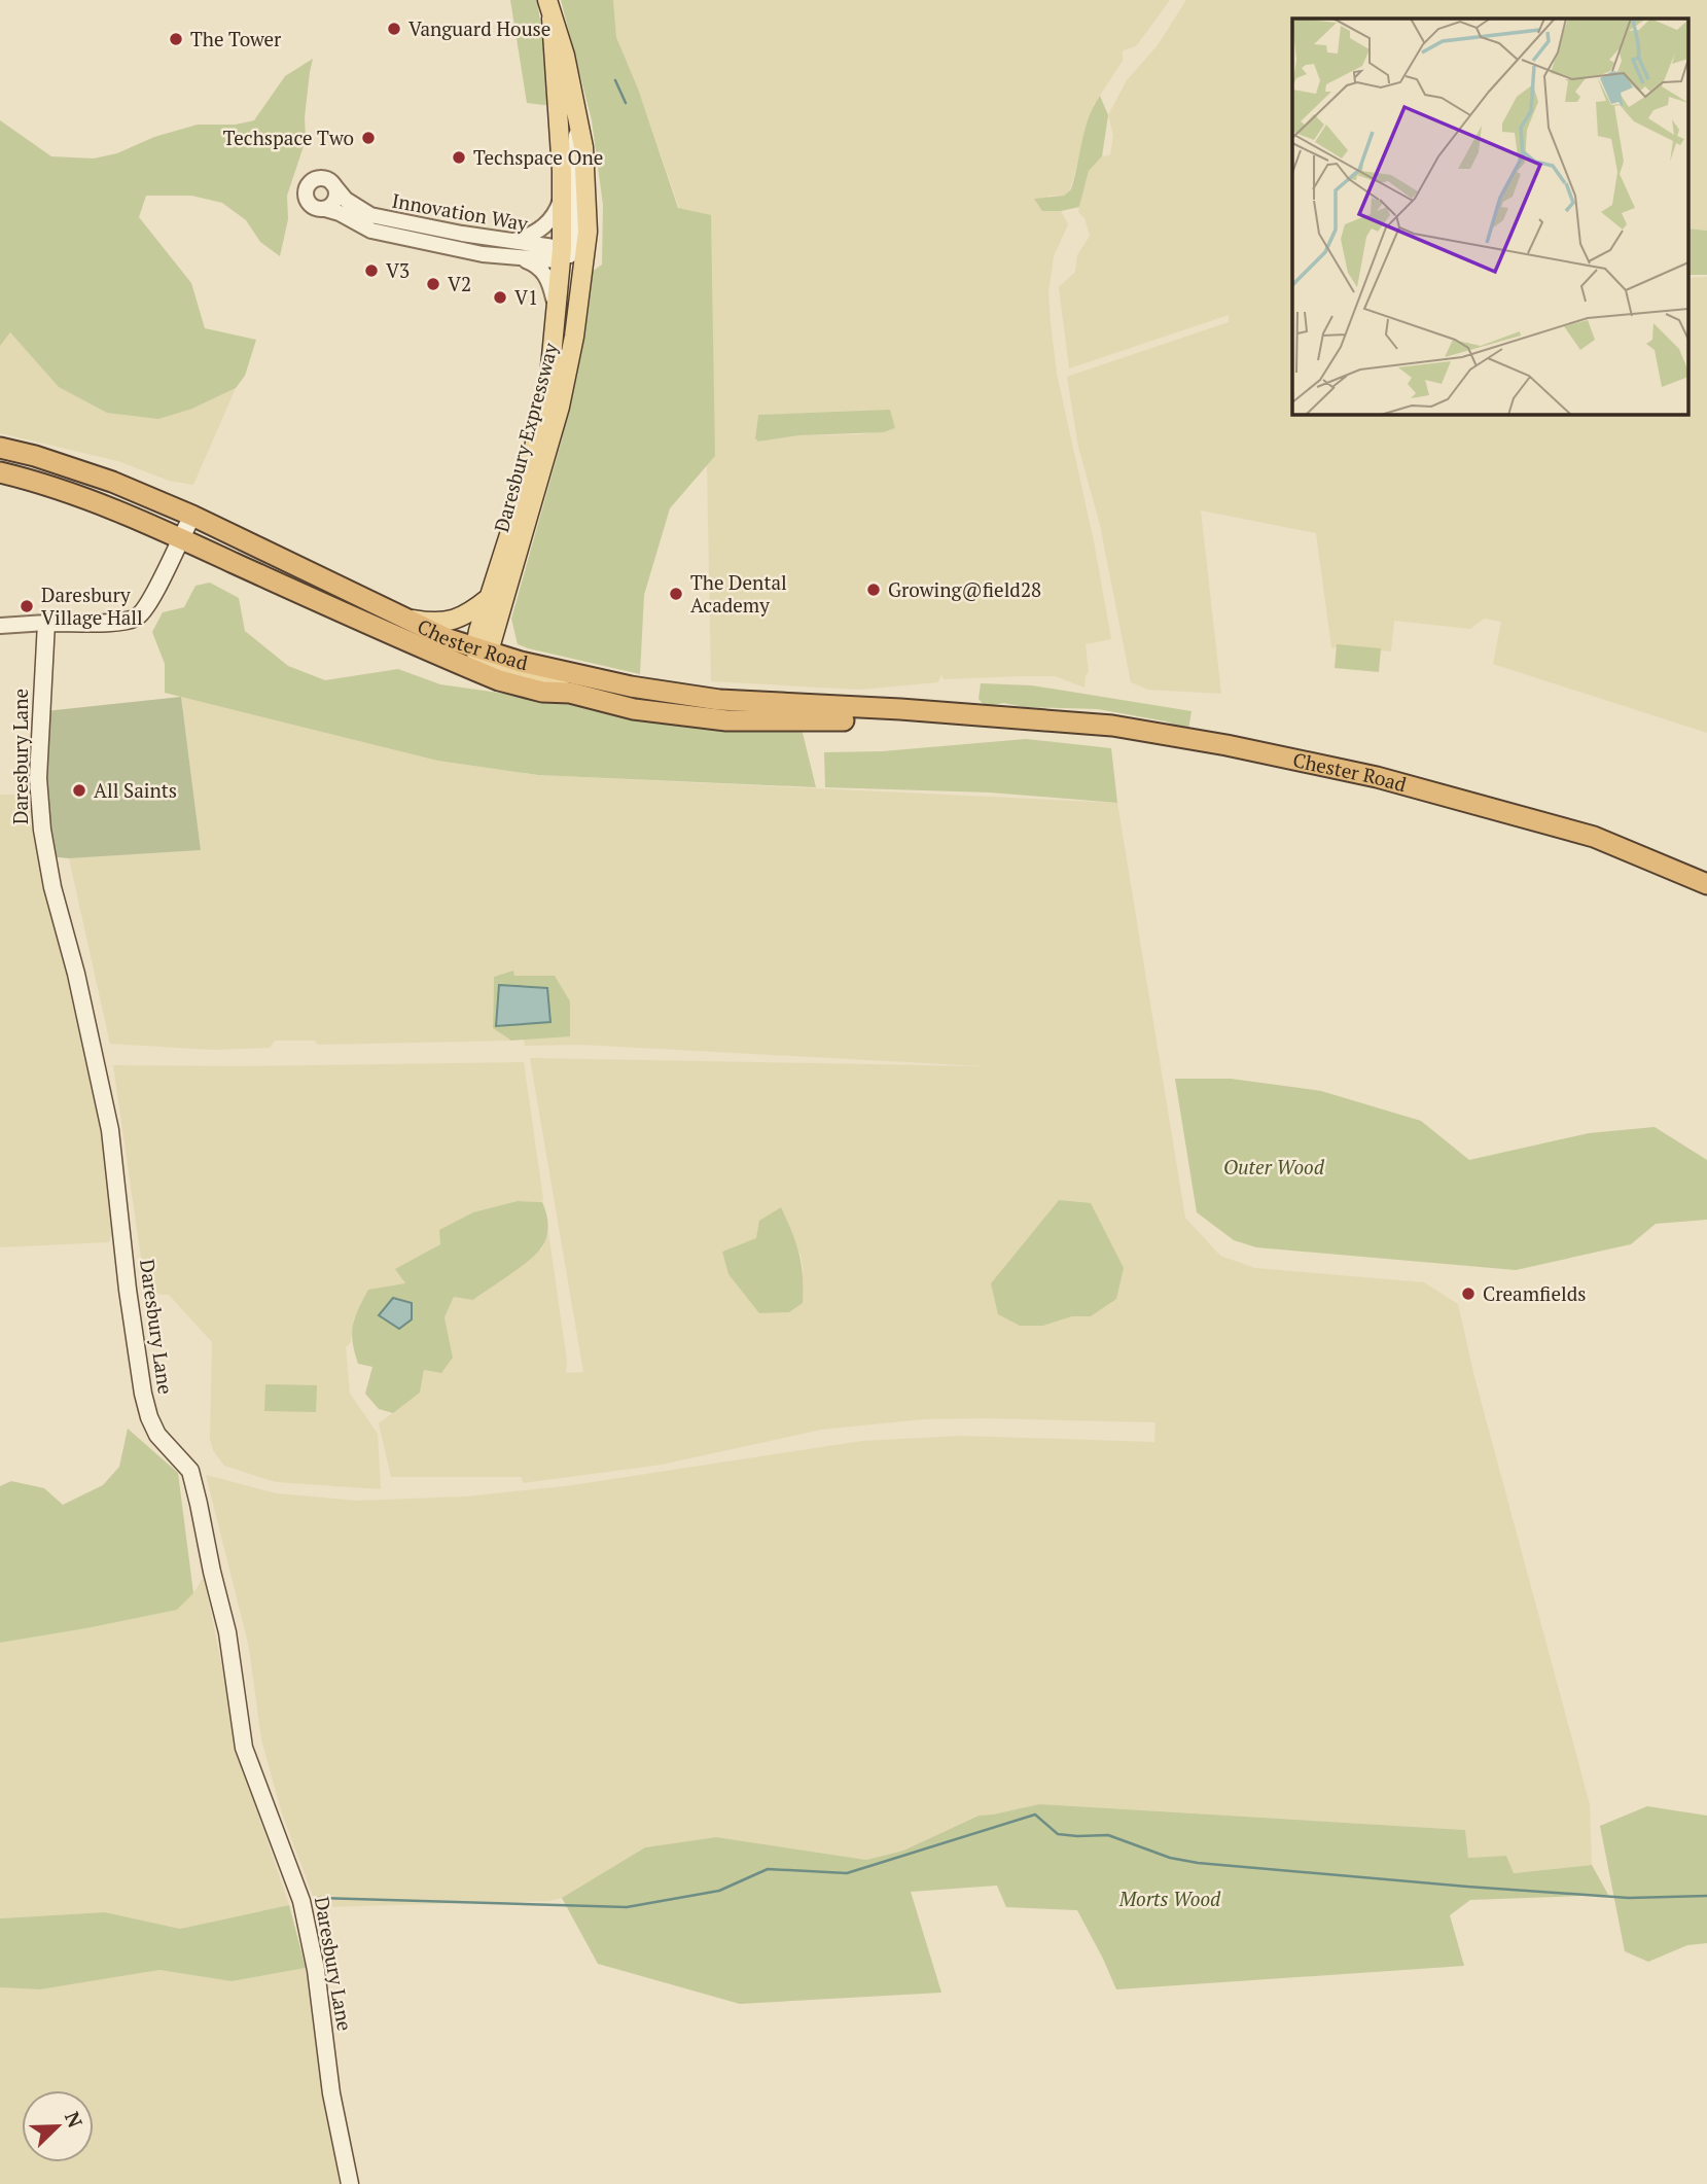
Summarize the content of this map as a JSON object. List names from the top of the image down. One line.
{"streets":{"highway":["Chester Road"],"main road":["Daresbury Expressway","Daresbury Lane"],"street":["Innovation Way"]},"crossings":[["Innovation Way","Daresbury Expressway"],["Daresbury Expressway","Chester Road"]],"parks":["Outer Wood","Morts Wood"],"places":["Vanguard House","The Tower","Techspace Two","Techspace One","V3","V2","V1","Growing@field28","The Dental Academy","Daresbury Village Hall","All Saints","Creamfields"],"north":"top right"}
